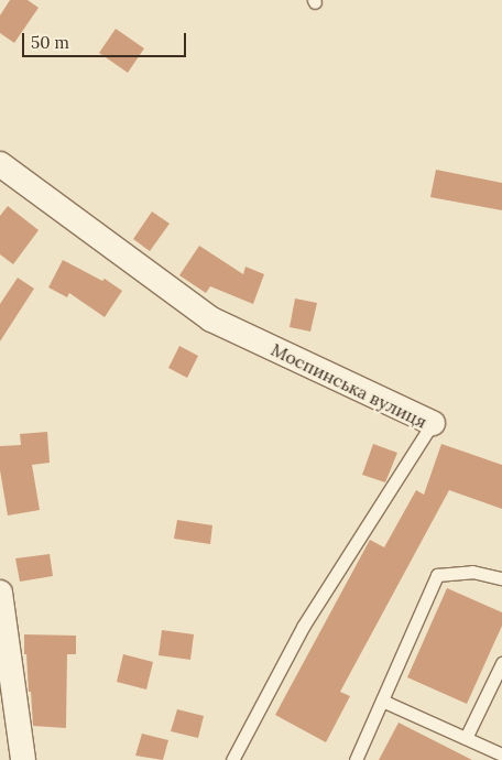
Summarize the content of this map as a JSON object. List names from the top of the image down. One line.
{"streets":{"street":["Моспинська вулиця"]},"scale_bar":"50 m"}
